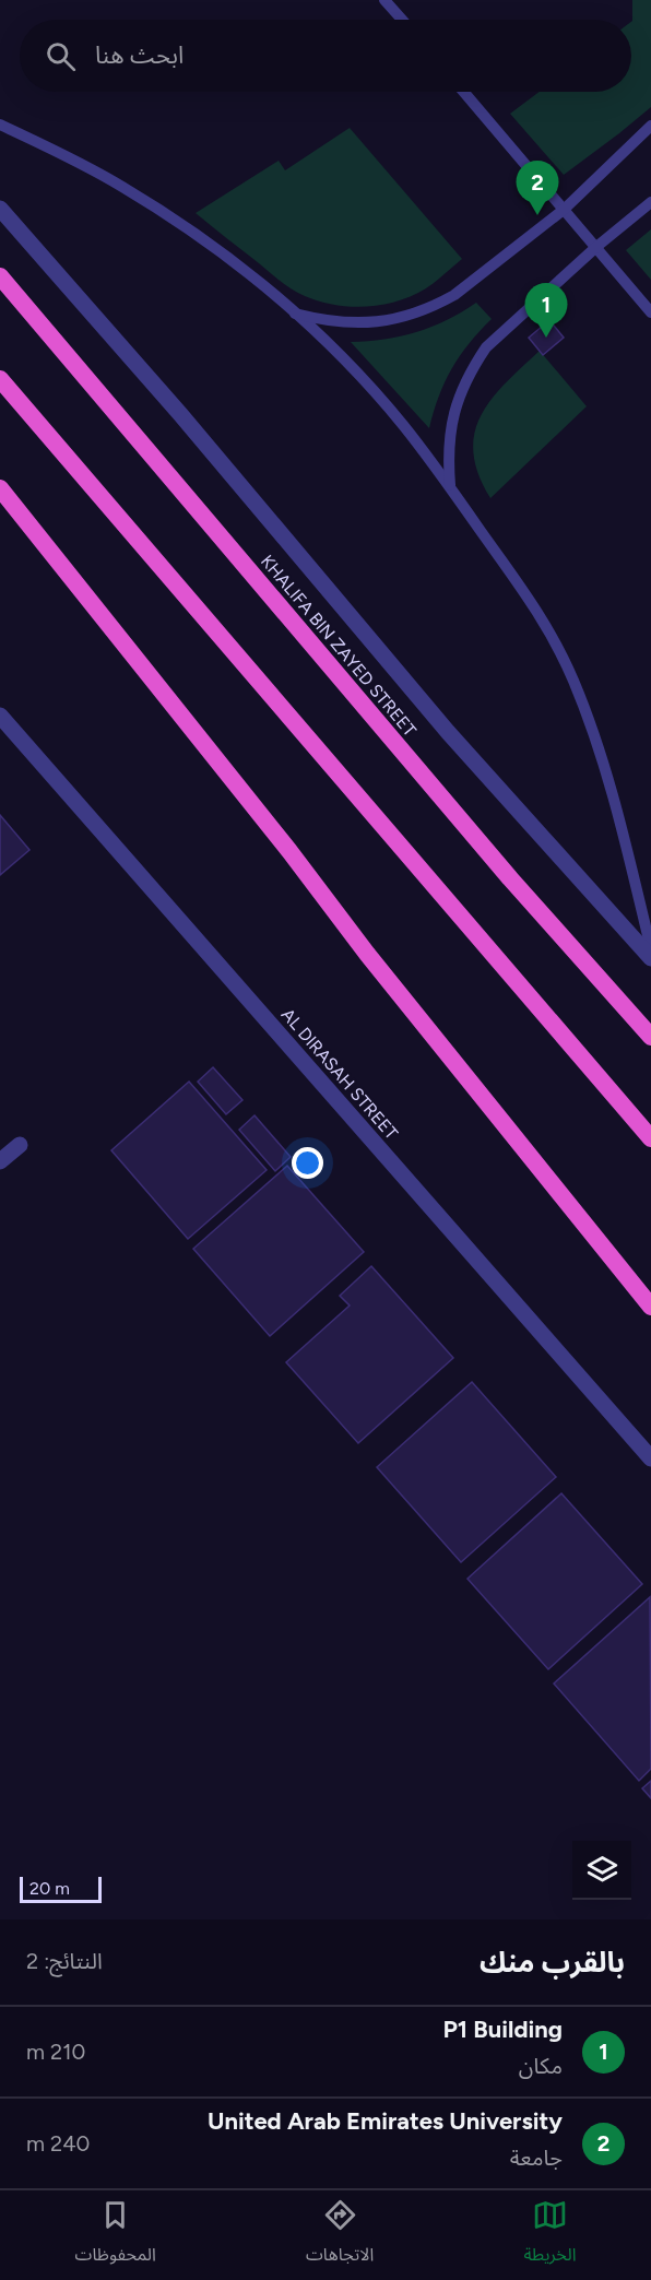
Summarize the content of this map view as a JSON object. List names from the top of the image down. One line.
{"streets":{"highway":["KHALIFA BIN ZAYED STREET"],"street":["AL DIRASAH STREET"]},"scale_bar":"20 m","page":{"search":"ابحث هنا","pins":["2","1"],"scale":"20 m","heading":["بالقرب منك","النتائج: 2"],"list":[{"mark":"1","name":"P1 Building","note":"مكان","value":"210 m"},{"mark":"2","name":"United Arab Emirates University","note":"جامعة","value":"240 m"}],"nav":["الخريطة","الاتجاهات","المحفوظات"]}}
